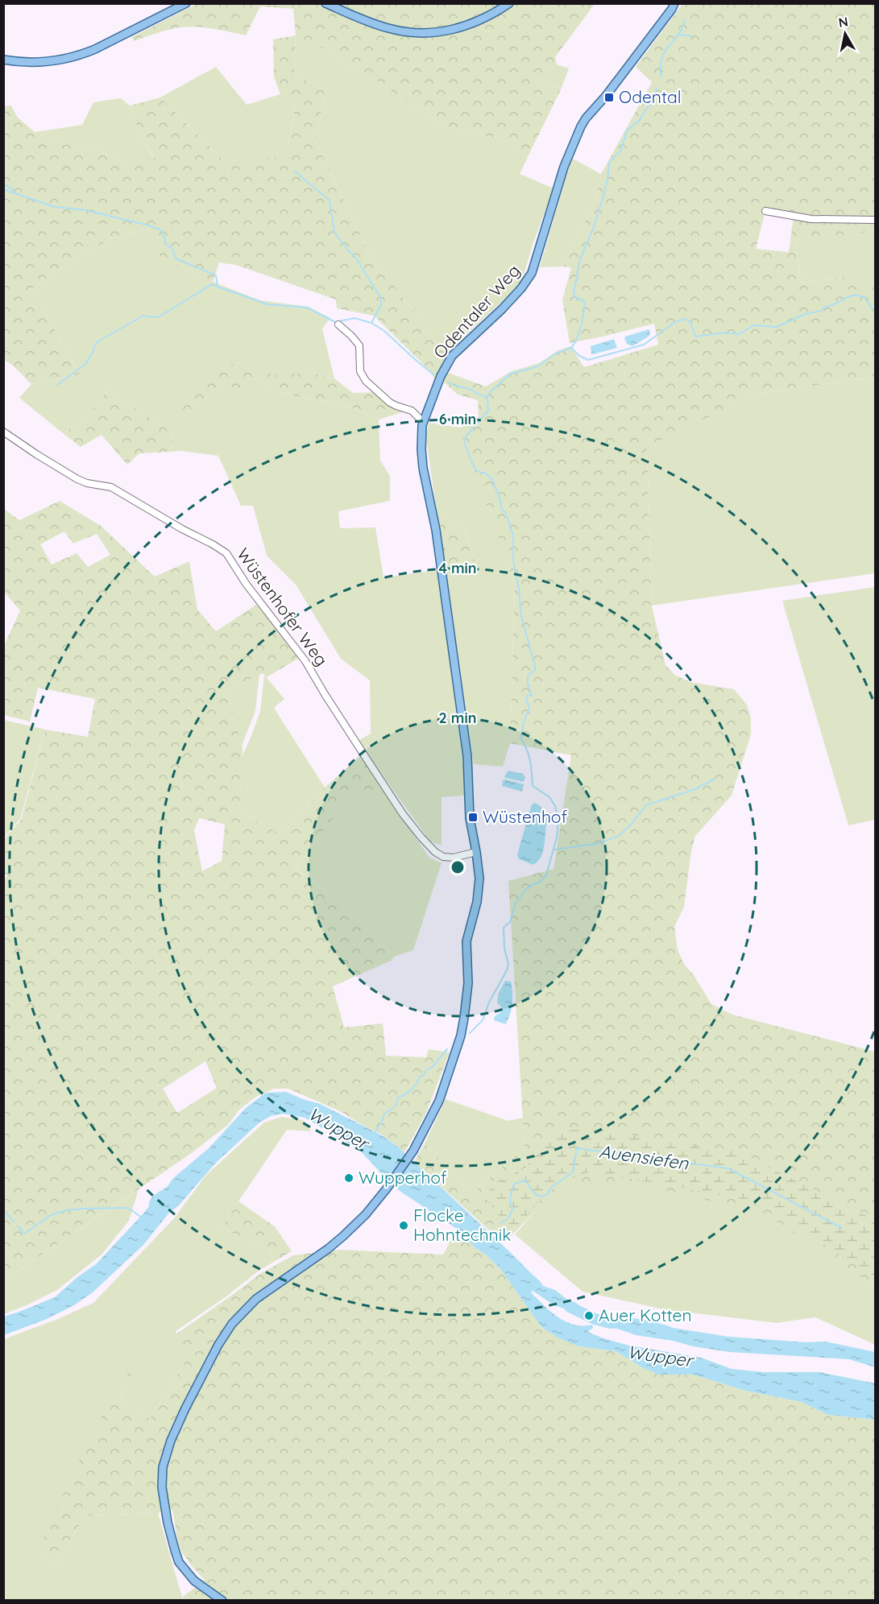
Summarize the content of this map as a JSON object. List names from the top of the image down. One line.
{"streets":{"main road":["Odentaler Weg"],"street":["Wüstenhofer Weg"]},"crossings":[["Odentaler Weg","Wüstenhofer Weg"]],"water":["Wupper","Auensiefen"],"places":{"transit":["Odental","Wüstenhof"],"other":["Wupperhof","Flocke Hohntechnik","Auer Kotten"]},"north":"top","rings":["6 min","4 min","2 min"]}
